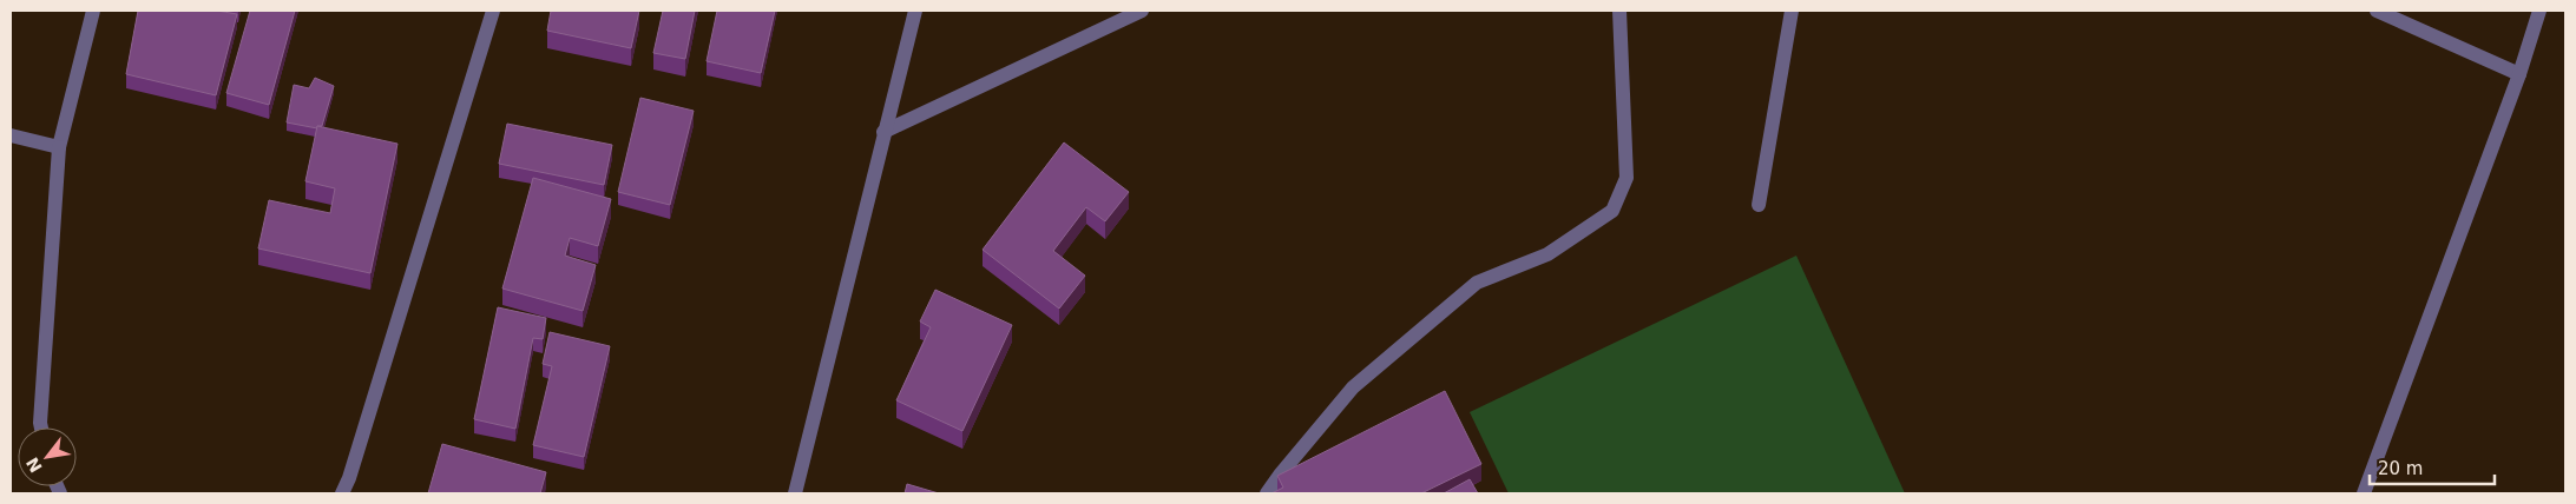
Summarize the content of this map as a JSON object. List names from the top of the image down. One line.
{"scale_bar":"20 m","north":"bottom left"}
